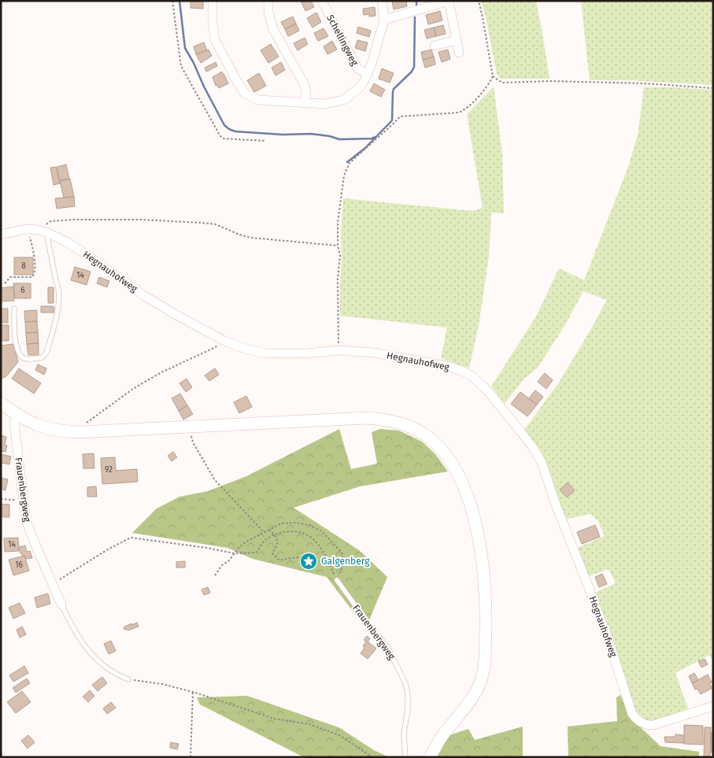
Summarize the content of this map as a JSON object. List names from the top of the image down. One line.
{"streets":{"street":["Schellingweg","Hegnauhofweg","Frauenbergweg"]},"places":{"place":["Galgenberg"]},"house_numbers":["8","14","6","92","14","16"]}
